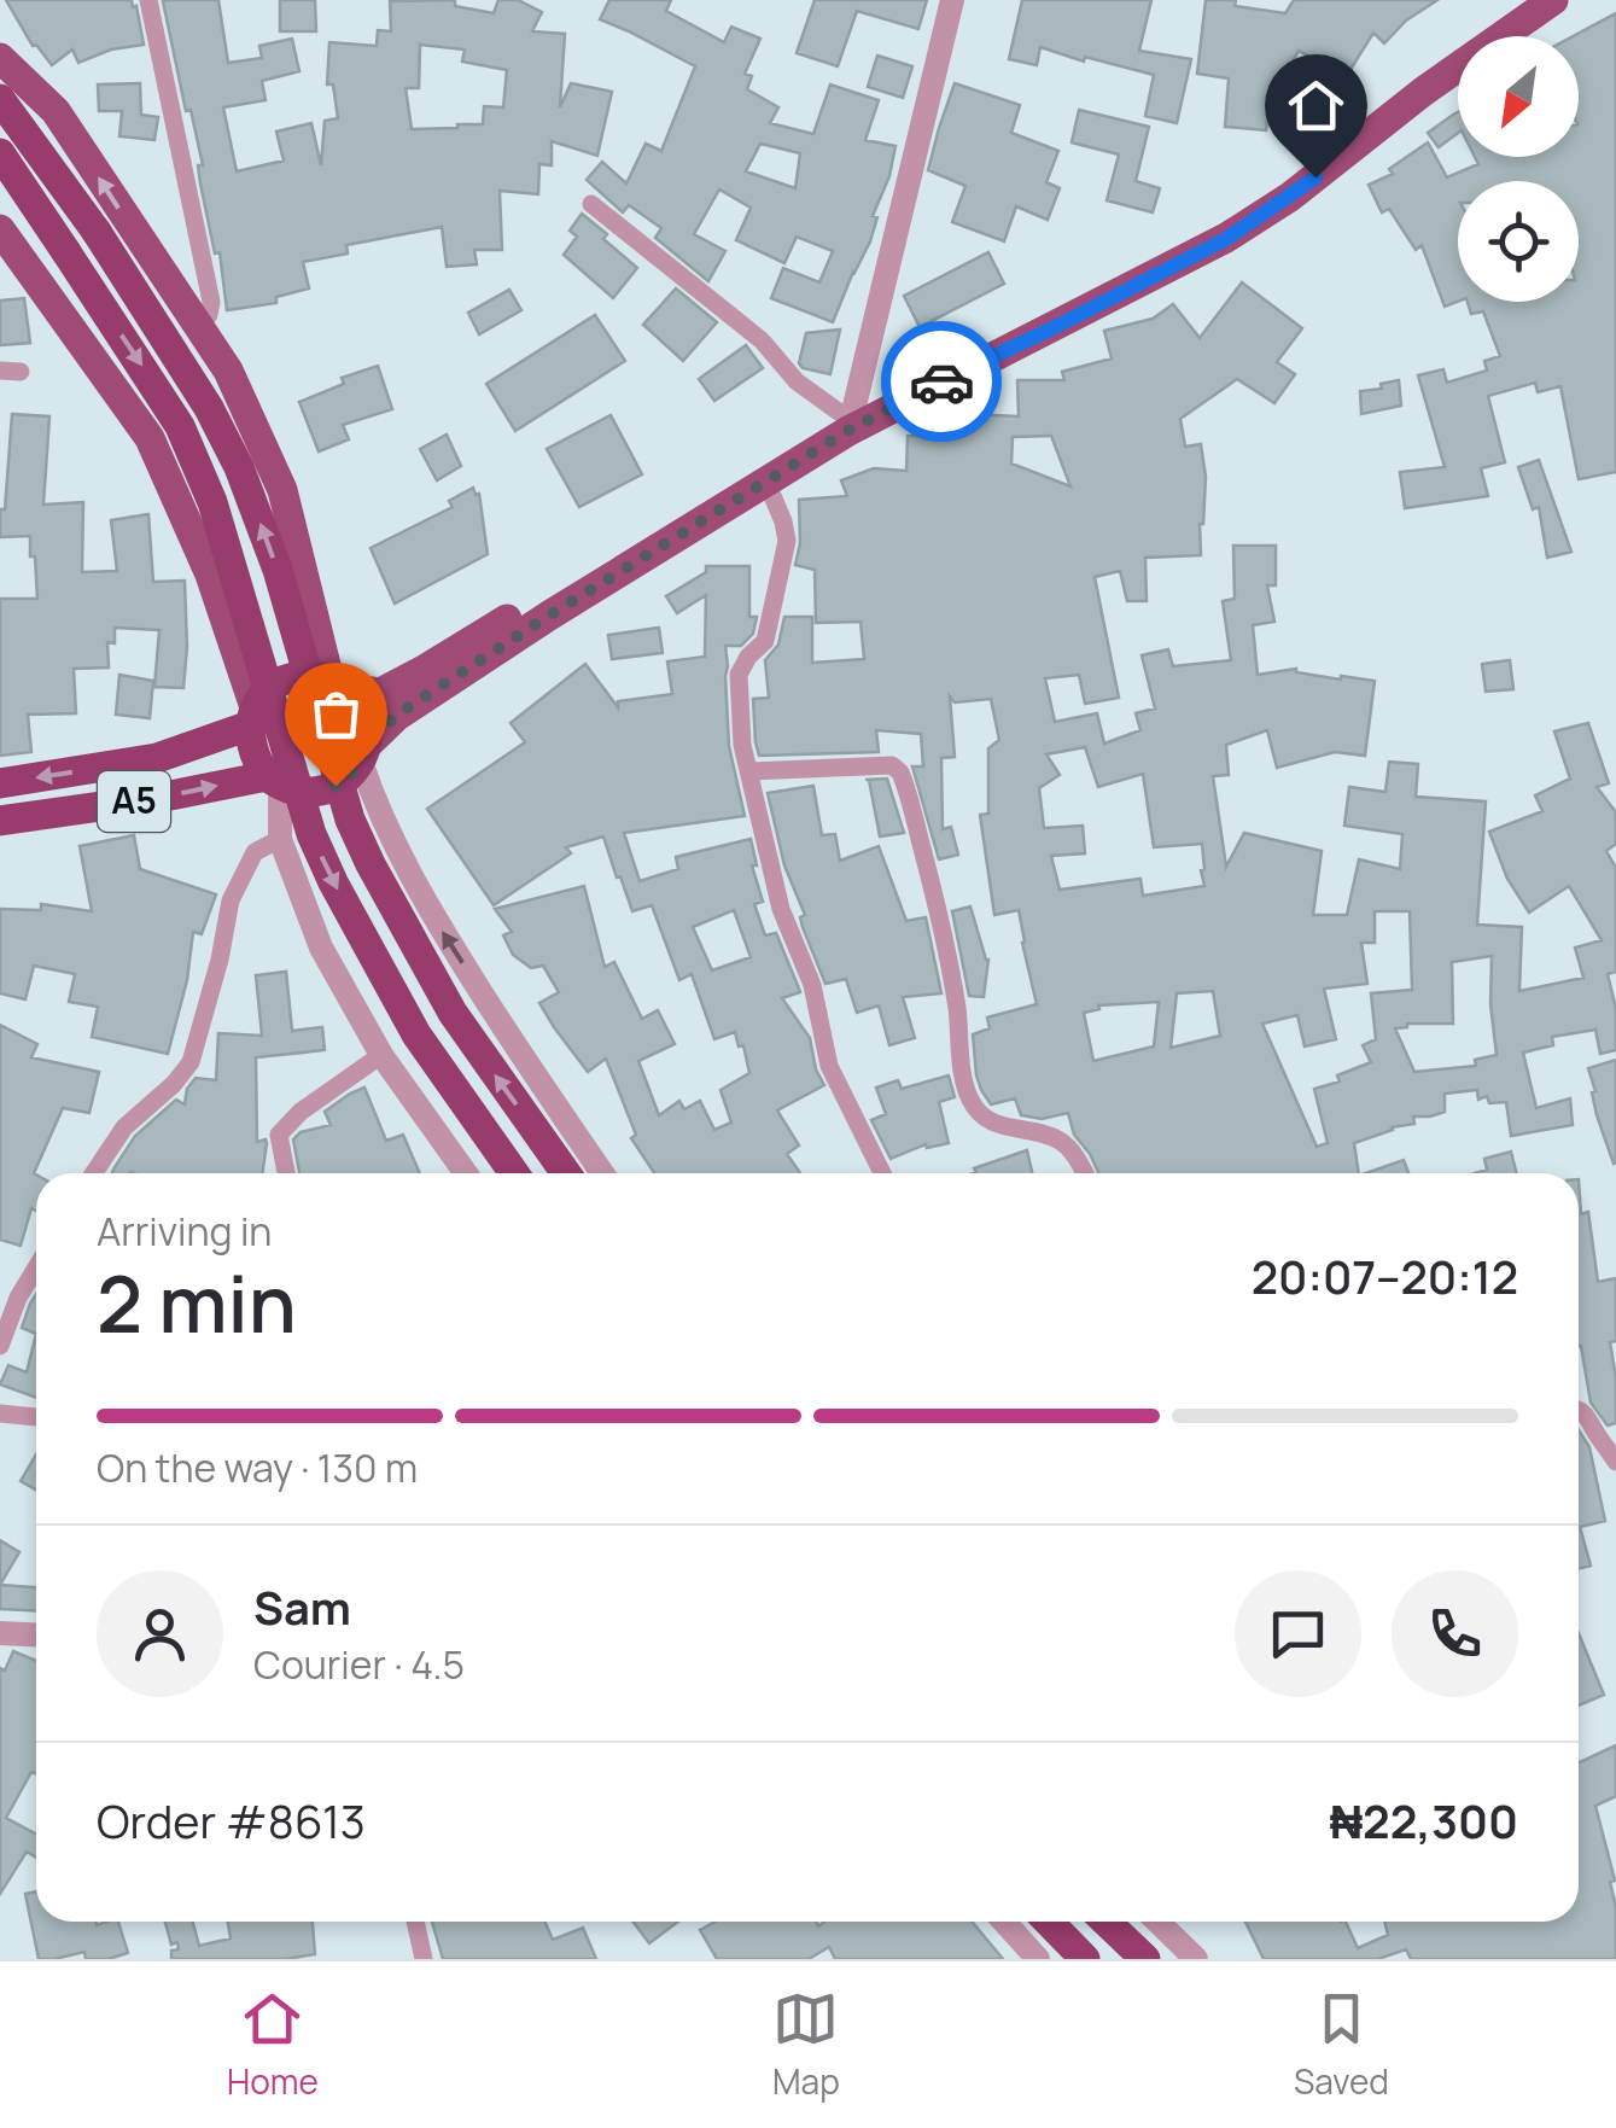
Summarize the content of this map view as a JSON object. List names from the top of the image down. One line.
{"streets":{"highway":["A5"]},"north":"bottom left","page":{"heading":["2 min","Arriving in","20:07–20:12"],"panel":["Sam","Courier · 4.5","Order #8613","₦22,300"],"bar":"On the way · 130 m","tabs":["Home","Map","Saved"]}}
